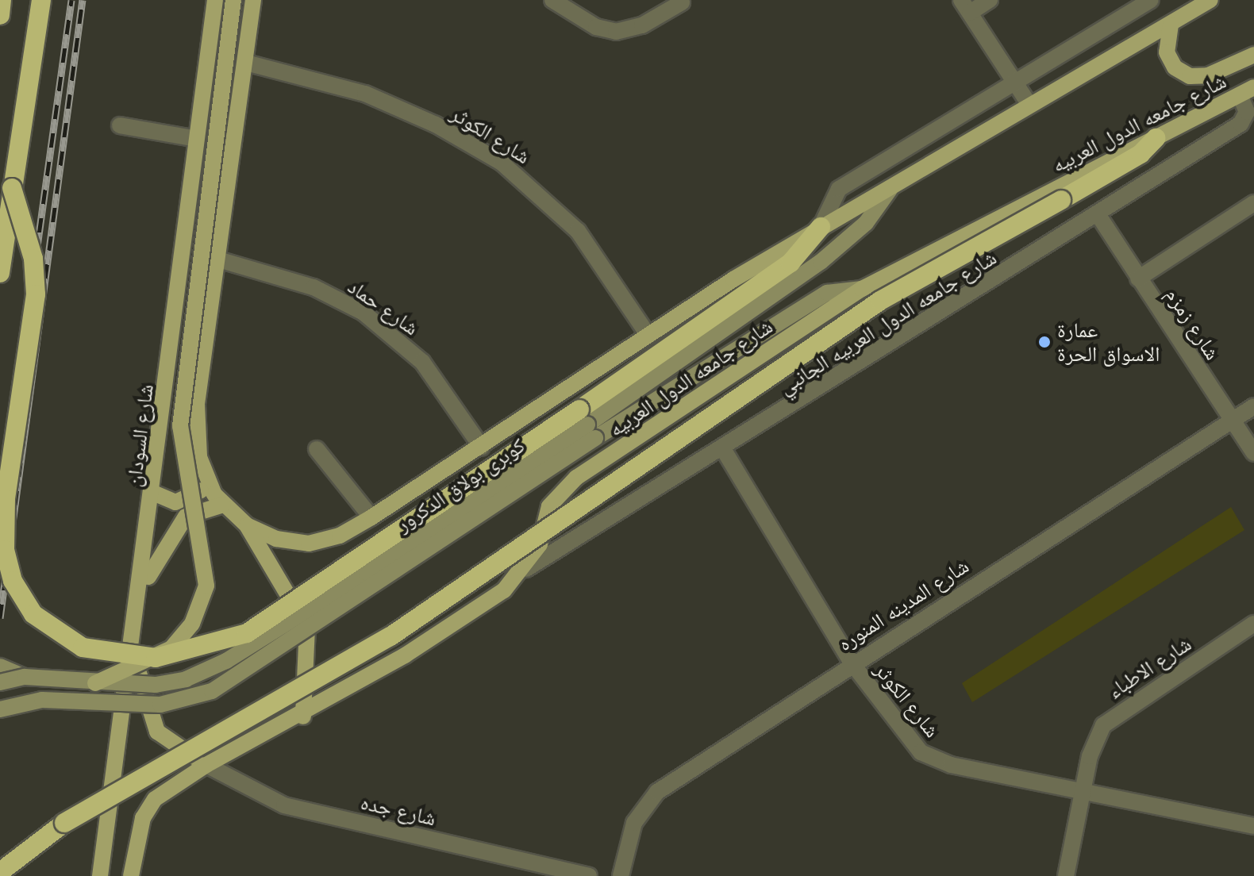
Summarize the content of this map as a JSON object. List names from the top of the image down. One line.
{"streets":{"main road":["شارع جامعه الدول العربيه","شارع السودان","كوبرى بولاق الدكرور"],"street":["شارع الكوثر","شارع حماد","شارع جامعه الدول العربيه الجانبي","شارع زمزم","شارع المدينه المنوره","شارع الاطباء","شارع جده"]},"crossings":[["شارع جامعه الدول العربيه","شارع جامعه الدول العربيه الجانبي"],["شارع جامعه الدول العربيه","شارع السودان"],["شارع جامعه الدول العربيه","كوبرى بولاق الدكرور"],["شارع جامعه الدول العربيه","شارع جده"],["شارع الكوثر","شارع جامعه الدول العربيه الجانبي"],["شارع الكوثر","شارع المدينه المنوره"],["شارع الكوثر","شارع الاطباء"],["شارع جامعه الدول العربيه الجانبي","شارع زمزم"],["شارع زمزم","شارع المدينه المنوره"],["شارع السودان","شارع جده"]],"places":["عمارة الاسواق الحرة"]}
